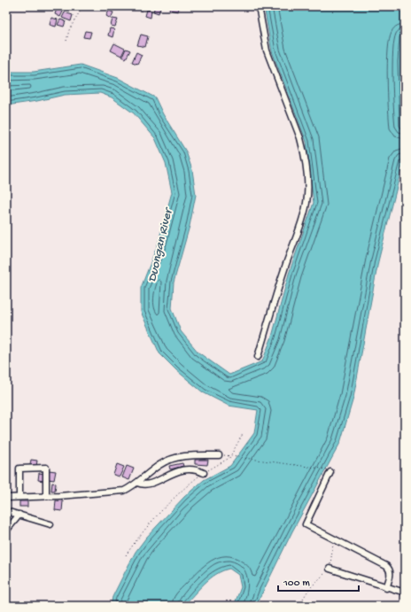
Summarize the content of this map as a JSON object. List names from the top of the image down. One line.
{"water":["Duongan River"],"scale_bar":"100 m"}
